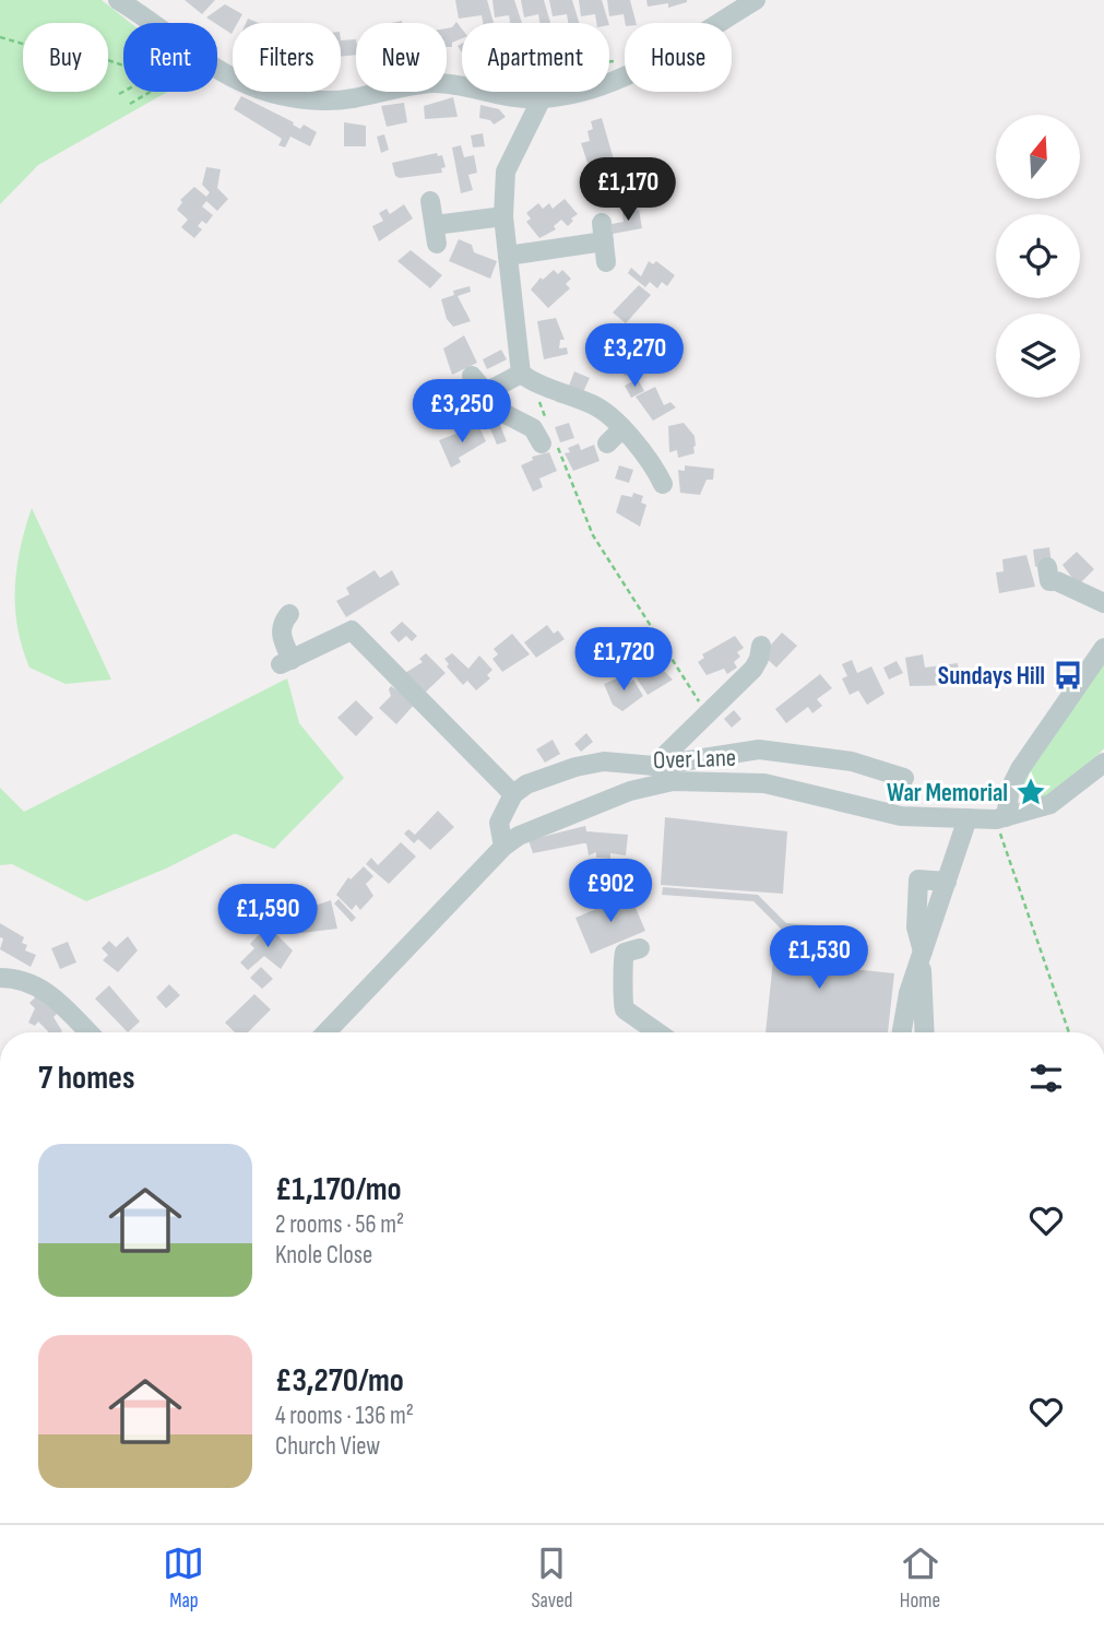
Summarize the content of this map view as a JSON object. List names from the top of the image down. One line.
{"streets":{"street":["Over Lane"]},"places":{"bus stop":["Sundays Hill"],"place":["War Memorial"]},"north":"top","page":{"chip":["Buy","Rent","Filters","New","Apartment","House"],"price":["£1,170","£3,270","£3,250","£1,720","£902","£1,590","£1,530"],"heading":"7 homes","list":[{"name":"£1,170/mo","note":"2 rooms · 56 m² · Knole Close"},{"name":"£3,270/mo","note":"4 rooms · 136 m² · Church View"}],"tabs":["Map","Saved","Home"]}}
